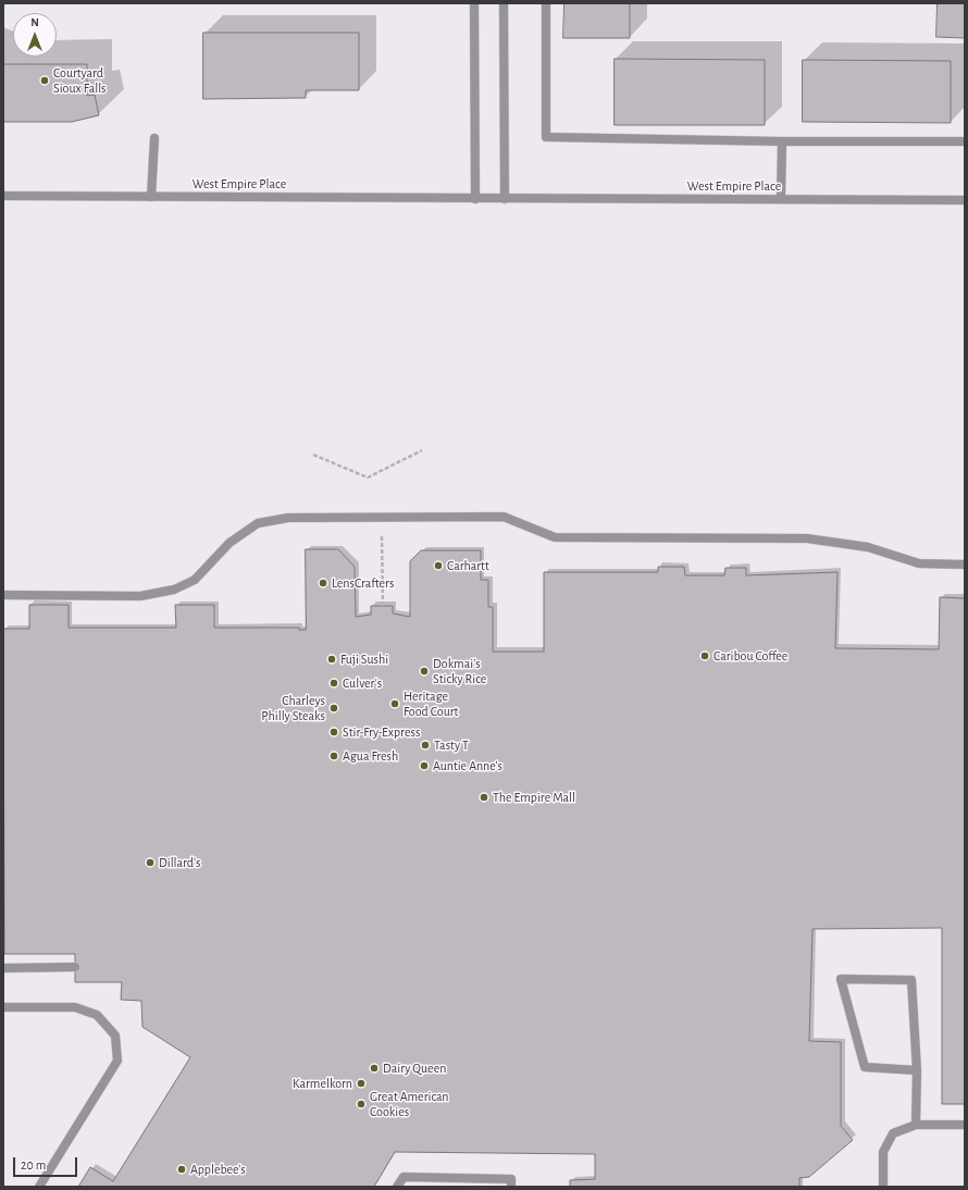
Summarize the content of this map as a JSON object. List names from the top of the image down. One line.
{"streets":{"street":["West Empire Place"]},"places":["Courtyard Sioux Falls","Carhartt","LensCrafters","Caribou Coffee","Fuji Sushi","Dokmai's Sticky Rice","Culver's","Heritage Food Court","Charleys Philly Steaks","Stir-Fry-Express","Tasty T","Agua Fresh","Auntie Anne's","The Empire Mall","Dillard's","Dairy Queen","Karmelkorn","Great American Cookies","Applebee's"],"scale_bar":"20 m","north":"top"}
